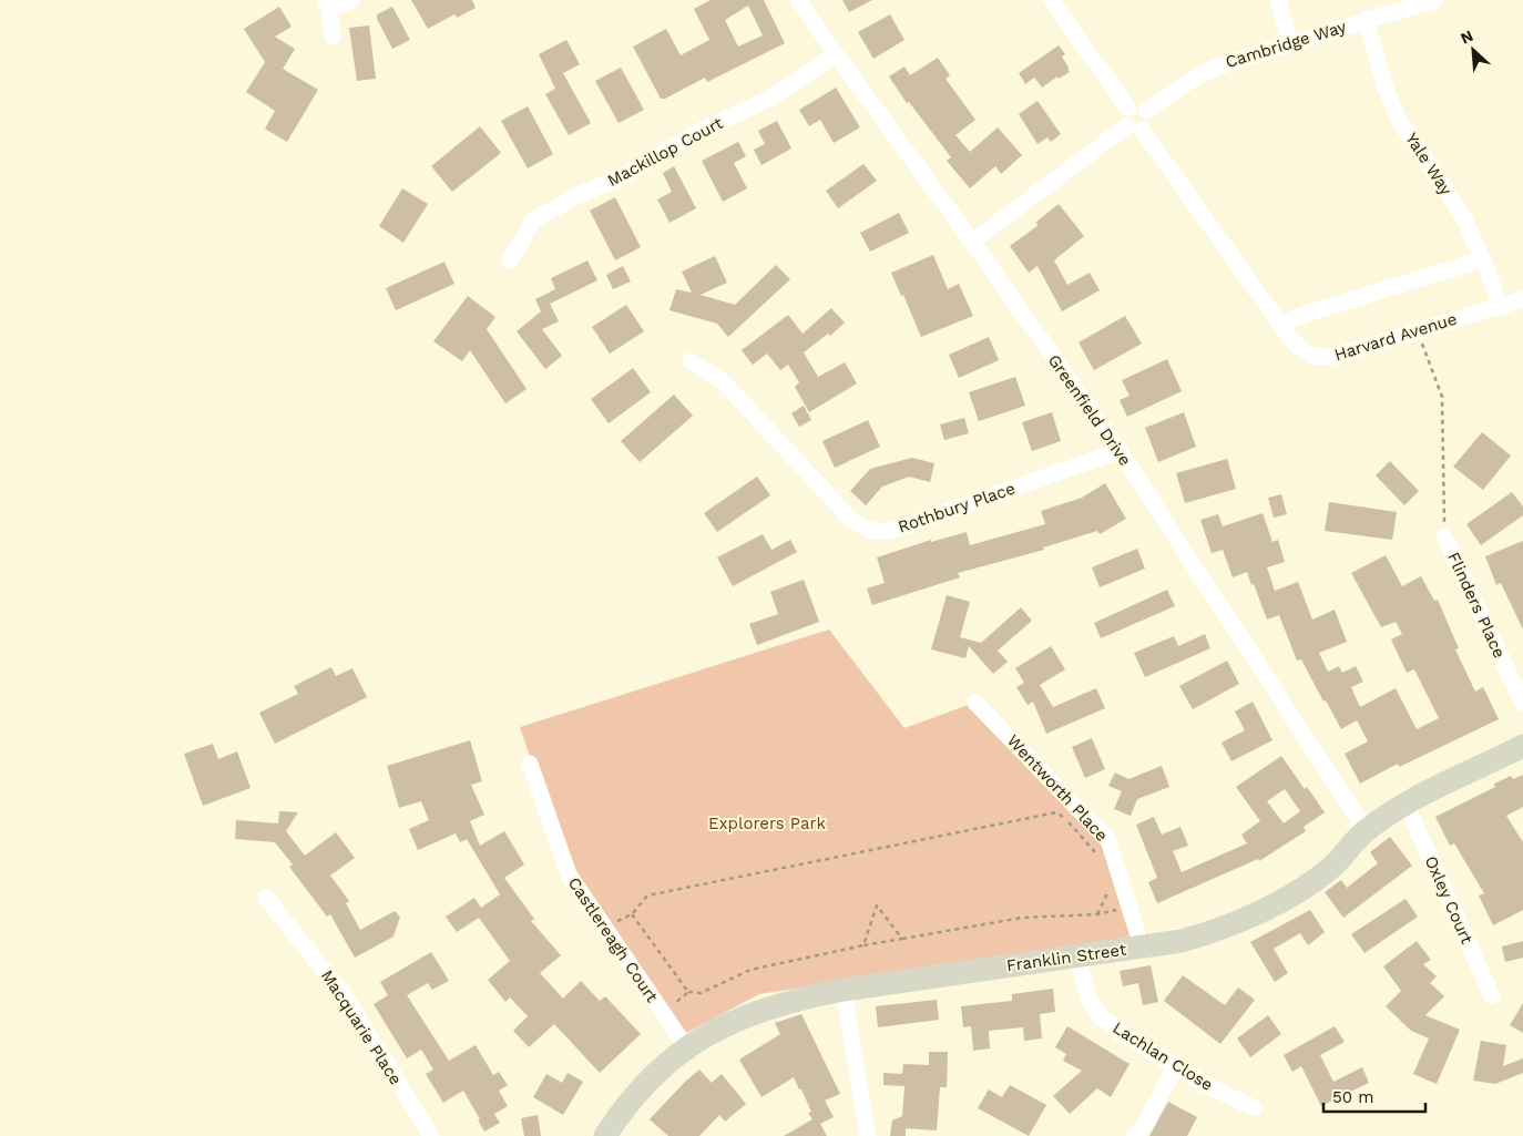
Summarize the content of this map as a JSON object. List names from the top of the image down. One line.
{"streets":{"street":["Cambridge Way","Mackillop Court","Yale Way","Harvard Avenue","Greenfield Drive","Rothbury Place","Flinders Place","Wentworth Place","Oxley Court","Castlereagh Court","Franklin Street","Macquarie Place","Lachlan Close"]},"crossings":[["Cambridge Way","Yale Way"],["Cambridge Way","Harvard Avenue"],["Mackillop Court","Greenfield Drive"],["Yale Way","Harvard Avenue"],["Greenfield Drive","Rothbury Place"],["Greenfield Drive","Franklin Street"],["Wentworth Place","Franklin Street"],["Oxley Court","Franklin Street"],["Castlereagh Court","Franklin Street"],["Franklin Street","Lachlan Close"]],"parks":["Explorers Park"],"scale_bar":"50 m","north":"top left"}
